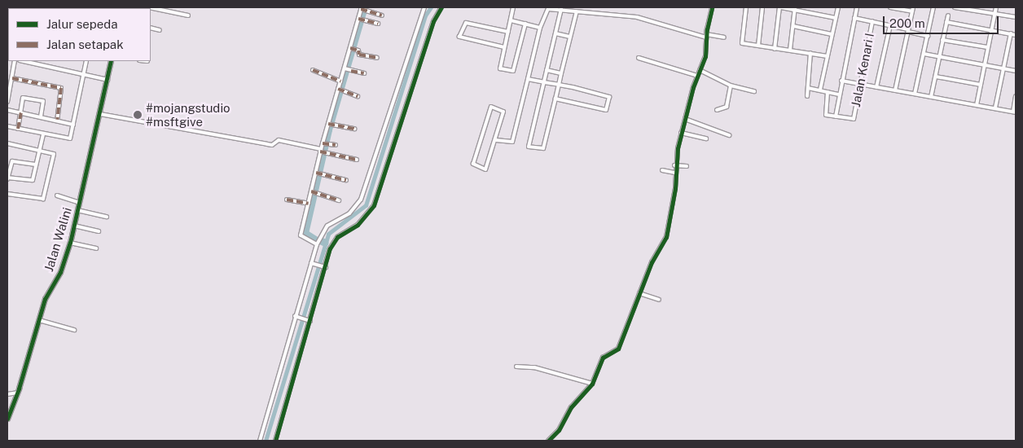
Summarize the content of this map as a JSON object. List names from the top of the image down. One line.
{"streets":{"street":["Jalan Kenari I","Jalan Walini"]},"places":["#mojangstudio #msftgive"],"legend":["Jalur sepeda","Jalan setapak"],"scale_bar":"200 m"}
